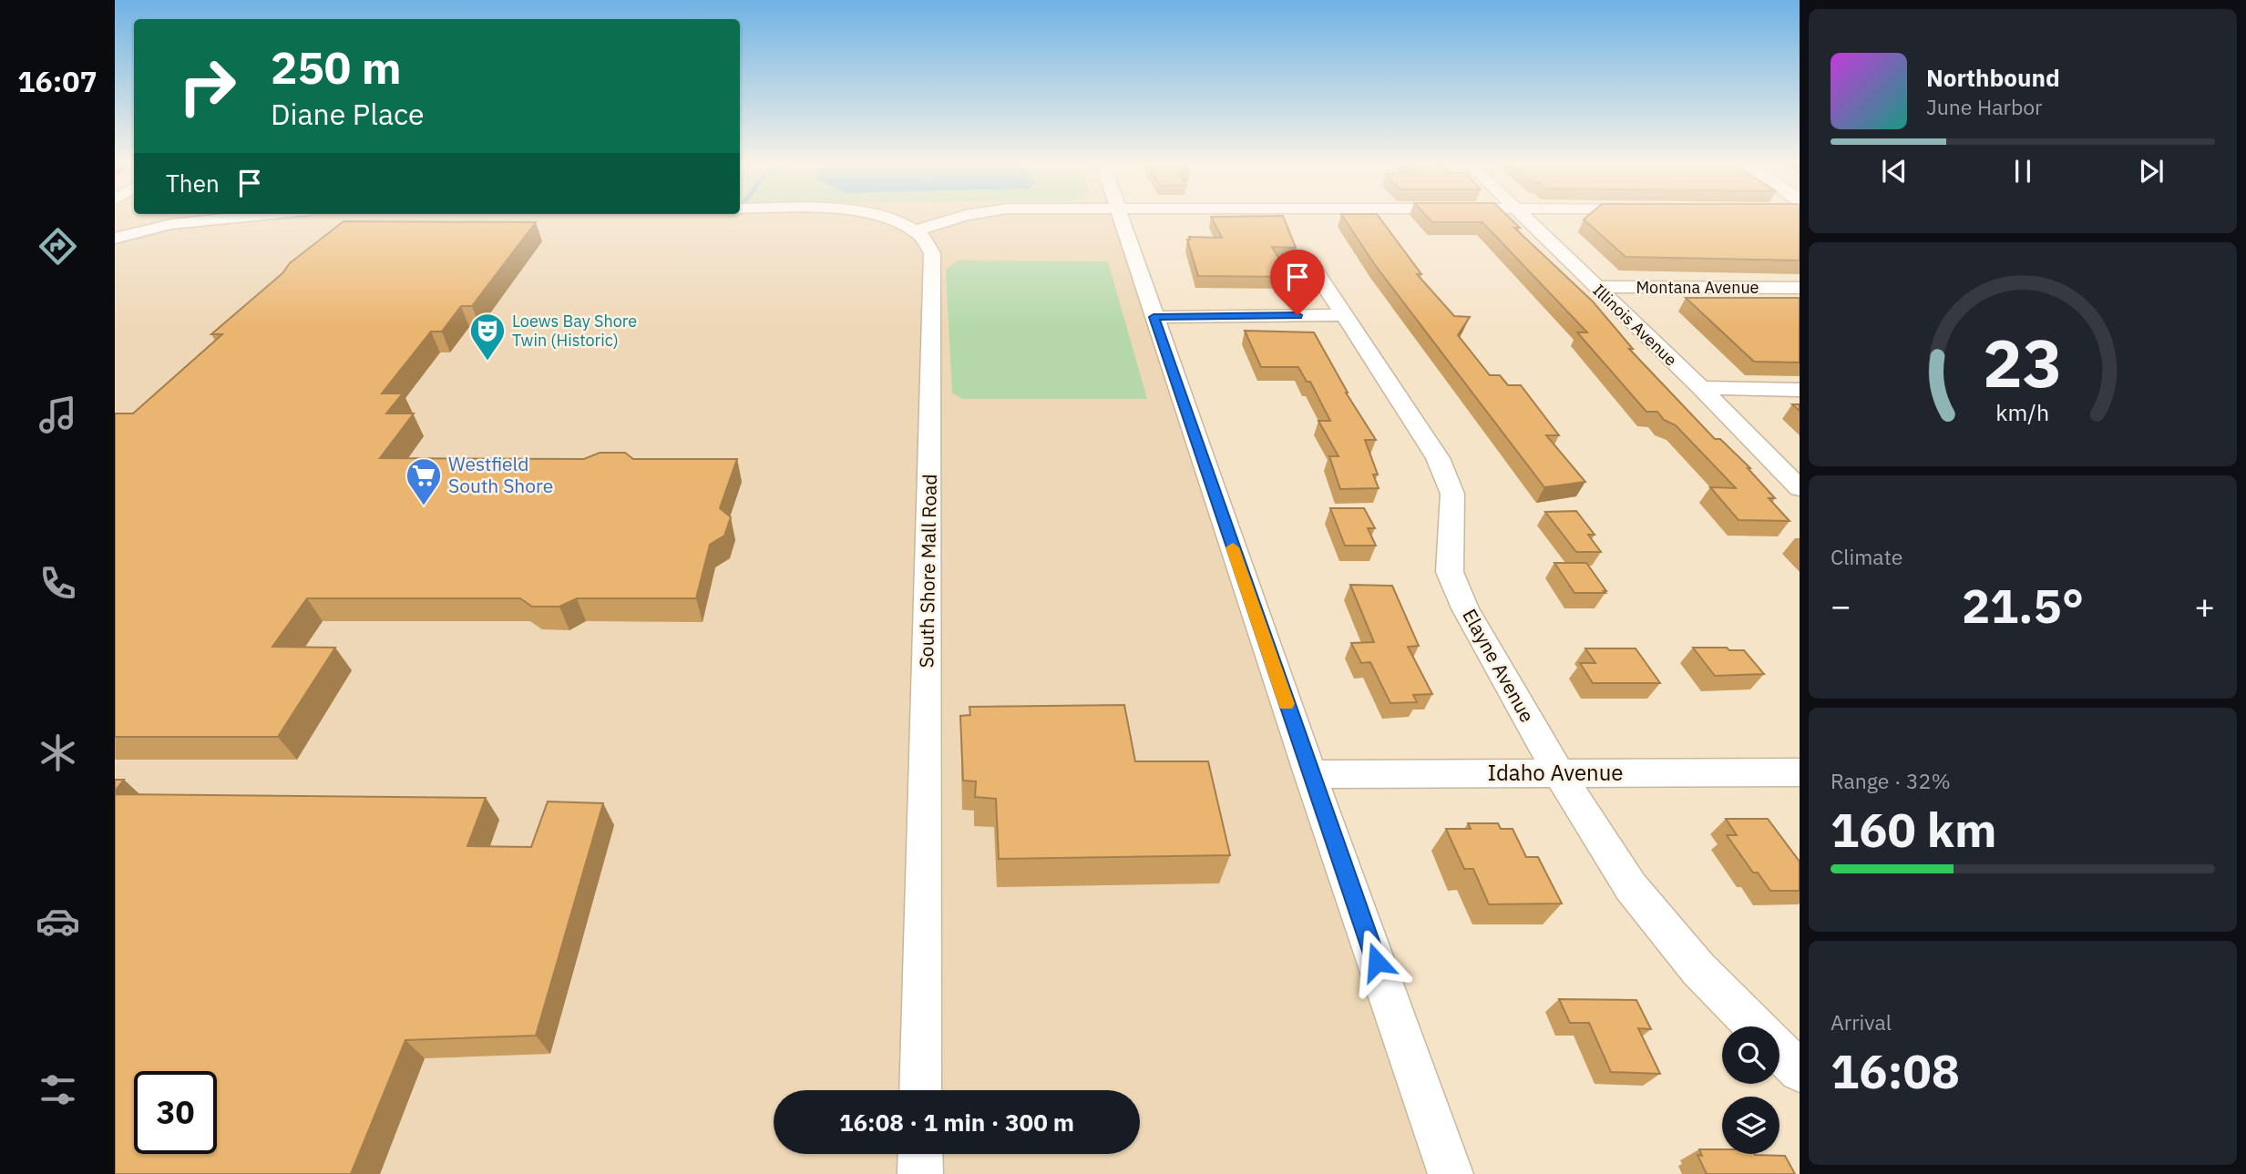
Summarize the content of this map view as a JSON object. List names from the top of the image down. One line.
{"streets":{"street":["Montana Avenue","Illinois Avenue","South Shore Mall Road","Elayne Avenue","Idaho Avenue"]},"crossings":[["Montana Avenue","Illinois Avenue"],["Elayne Avenue","Idaho Avenue"]],"places":{"theatre":["Loews Bay Shore Twin (Historic)"],"supermarket":["Westfield South Shore"]},"page":{"tabs":"16:07","turn":["250 m","Diane Place"],"song":["Northbound","June Harbor"],"then":"Then","tile":["Climate",["Range · 32%","160 km"],["Arrival","16:08"]],"heat":["−","21.5°","+"],"limit":"30","trip":"16:08 · 1 min · 300 m","gauge":["23","km/h"]}}
